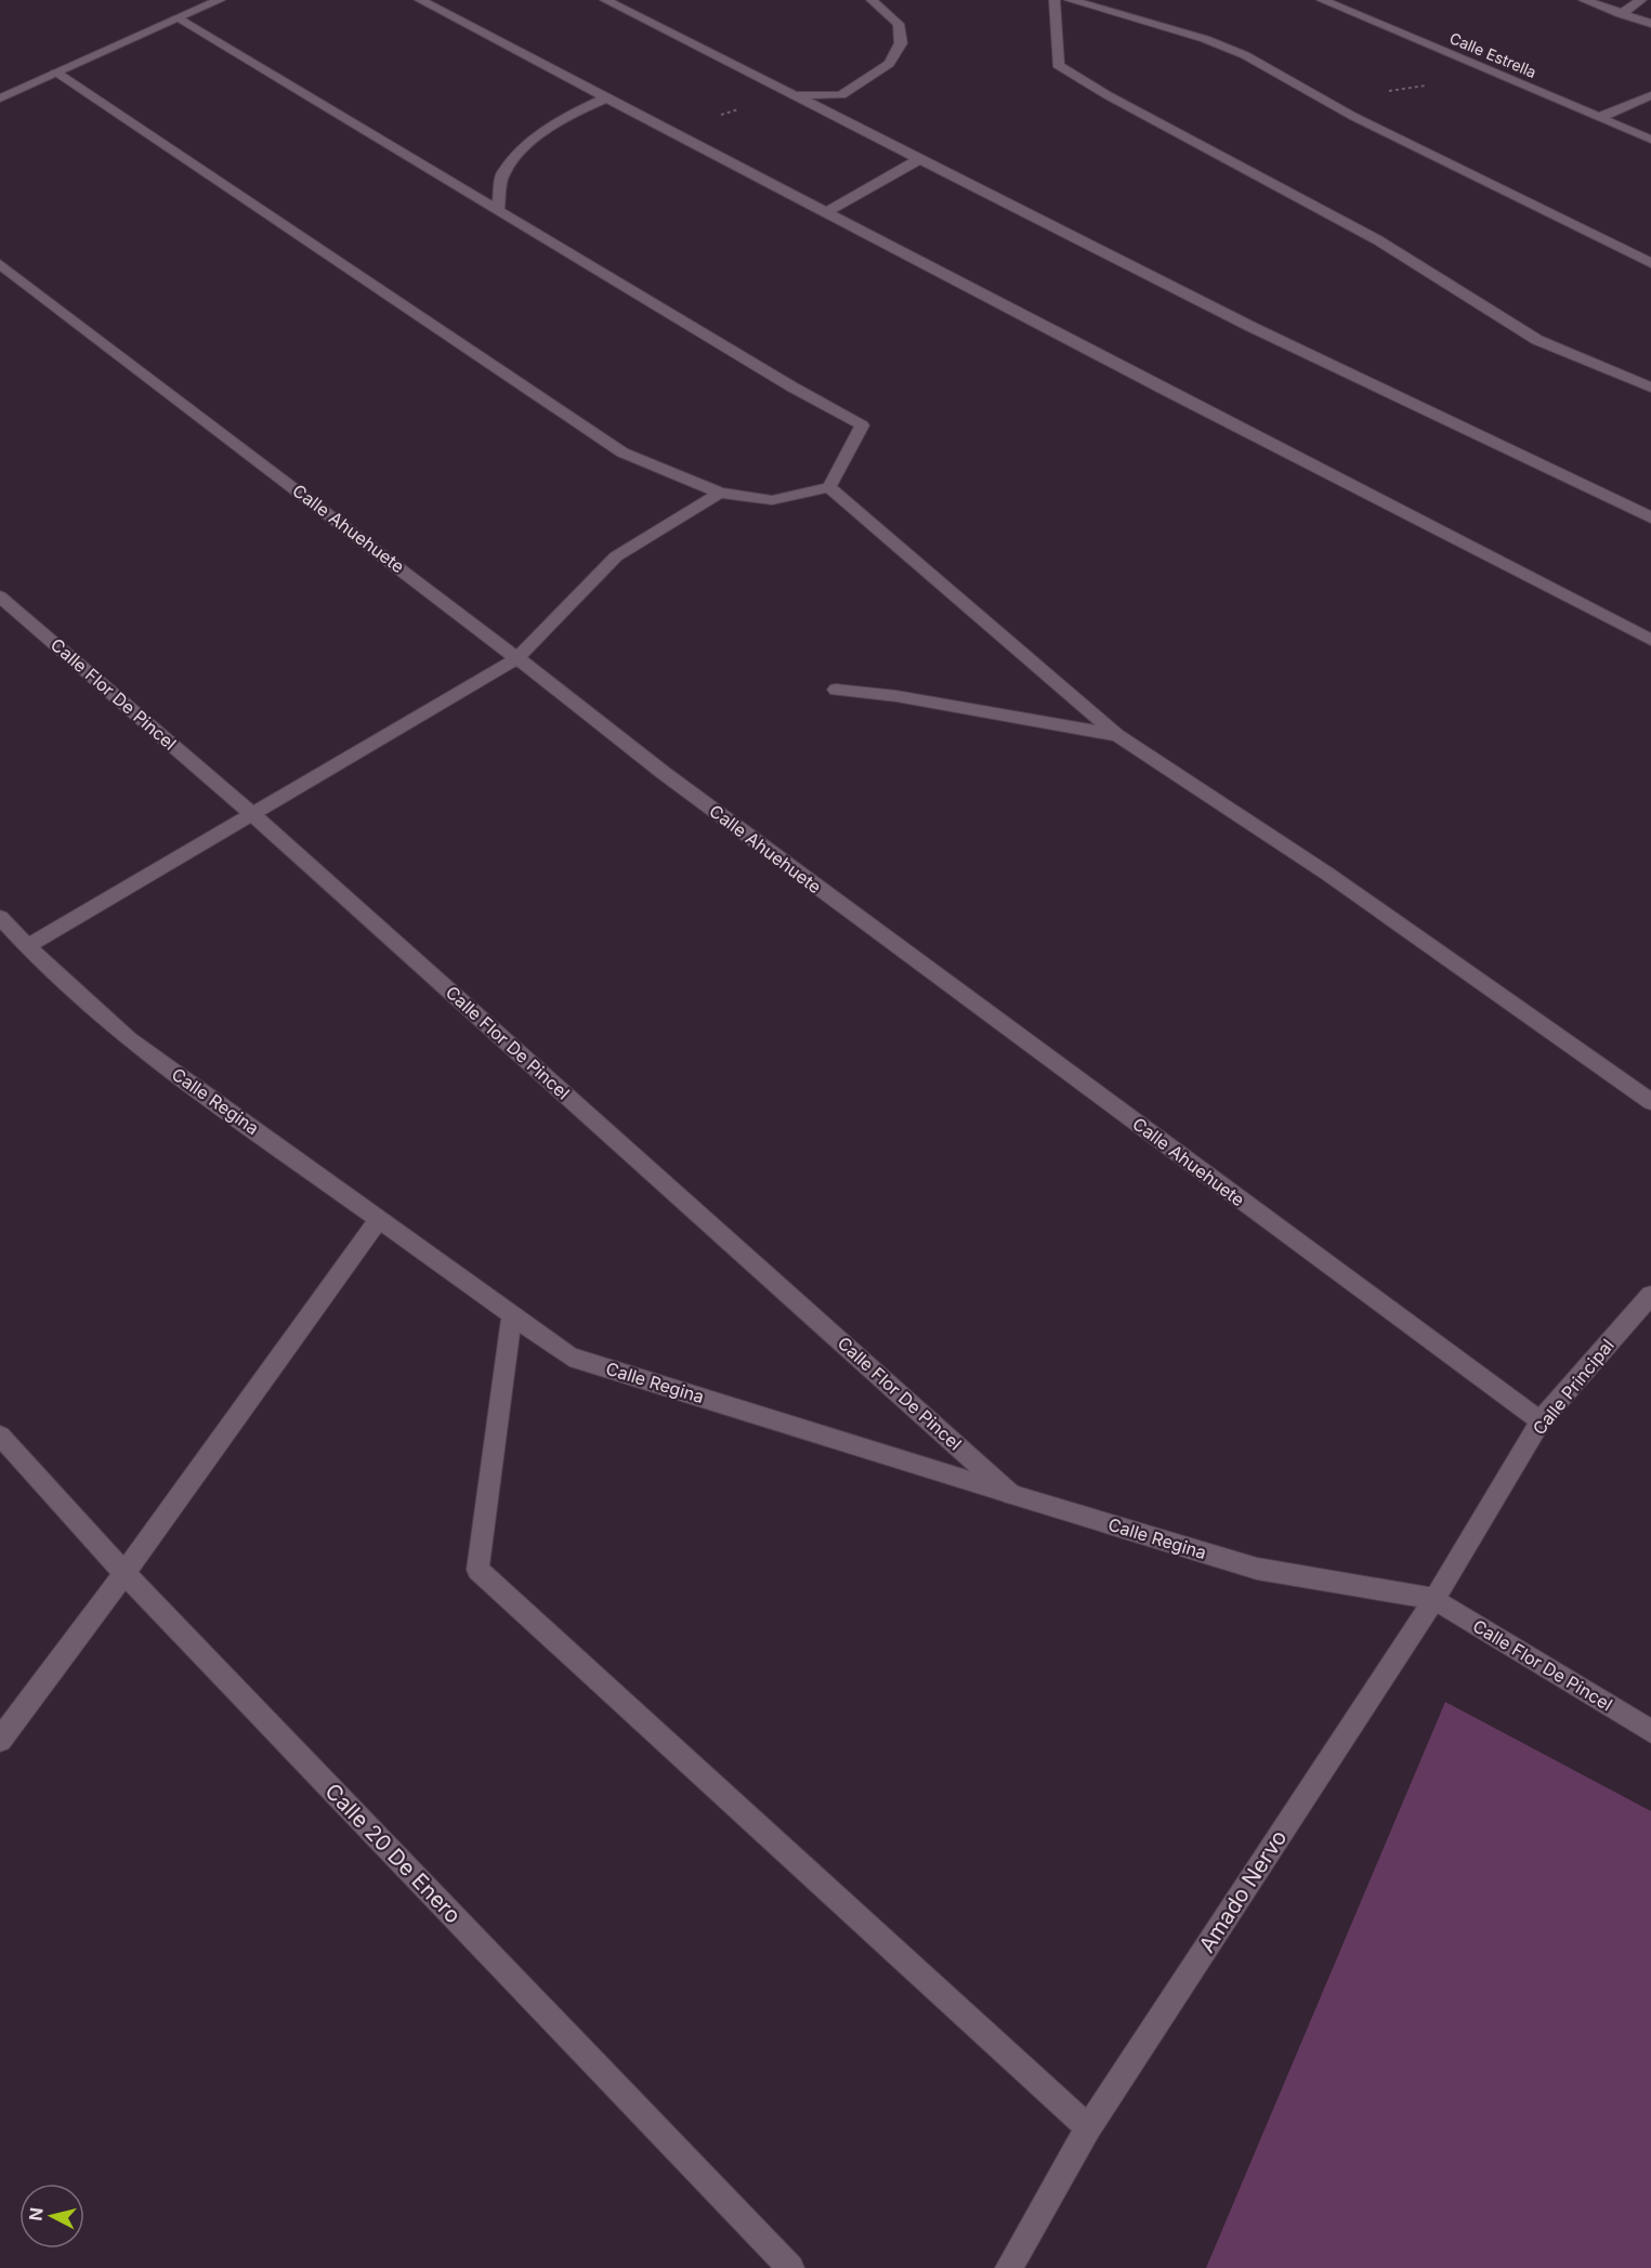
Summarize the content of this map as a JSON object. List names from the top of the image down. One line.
{"streets":{"street":["Calle Estrella","Calle Ahuehuete","Calle Flor De Pincel","Calle Regina","Calle Principal","Calle 20 De Enero","Amado Nervo"]},"crossings":[["Calle Ahuehuete","Calle Principal"],["Calle Flor De Pincel","Calle Regina"],["Calle Flor De Pincel","Amado Nervo"],["Calle Regina","Amado Nervo"],["Calle Principal","Amado Nervo"]],"north":"left"}
